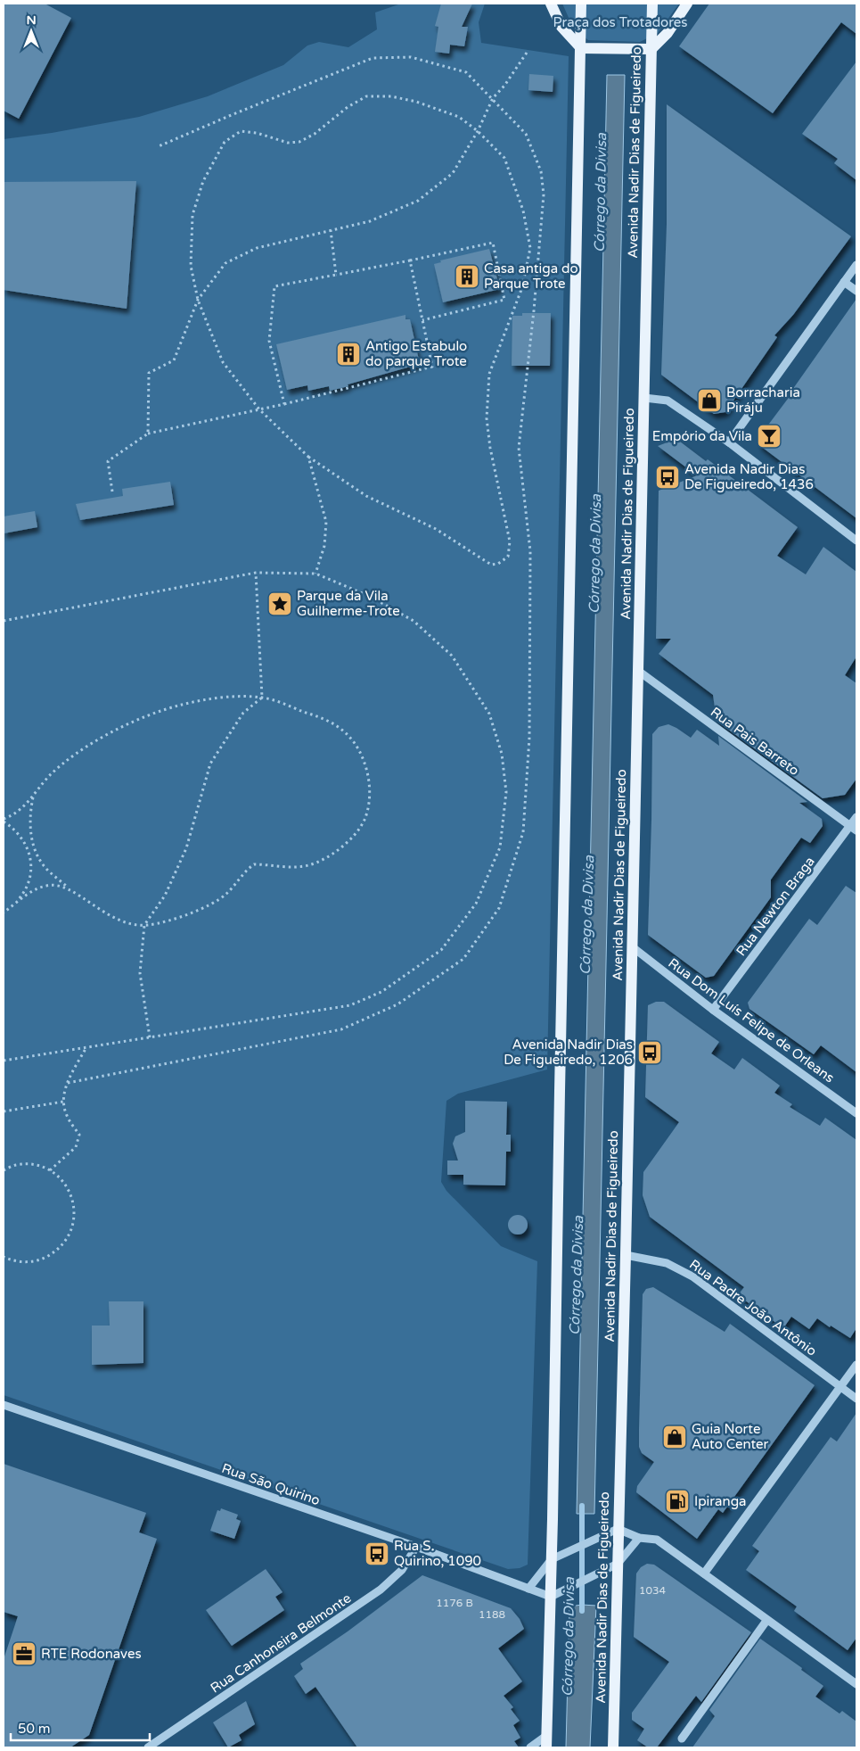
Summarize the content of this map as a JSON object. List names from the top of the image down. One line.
{"streets":{"main road":["Avenida Nadir Dias de Figueiredo"],"street":["Rua Pais Barreto","Rua Newton Braga","Rua Dom Luís Felipe de Orleans","Rua Padre João Antônio","Rua São Quirino","Rua Canhoneira Belmonte"]},"crossings":[["Avenida Nadir Dias de Figueiredo","Rua Pais Barreto"],["Avenida Nadir Dias de Figueiredo","Rua Dom Luís Felipe de Orleans"],["Avenida Nadir Dias de Figueiredo","Rua Padre João Antônio"],["Rua Pais Barreto","Rua Newton Braga"],["Rua Newton Braga","Rua Dom Luís Felipe de Orleans"],["Rua São Quirino","Rua Canhoneira Belmonte"]],"water":["Córrego da Divisa"],"parks":["Praça dos Trotadores"],"places":{"building":["Casa antiga do Parque Trote","Antigo Estabulo do parque Trote"],"shop":["Borracharia Piráju","Guia Norte Auto Center"],"bar":["Empório da Vila"],"bus stop":["Avenida Nadir Dias De Figueiredo, 1436","Avenida Nadir Dias De Figueiredo, 1206","Rua S. Quirino, 1090"],"place":["Parque da Vila Guilherme-Trote"],"fuel station":["Ipiranga"],"office":["RTE Rodonaves"]},"house_numbers":["1034","1176 B","1188"],"scale_bar":"50 m","north":"top"}
